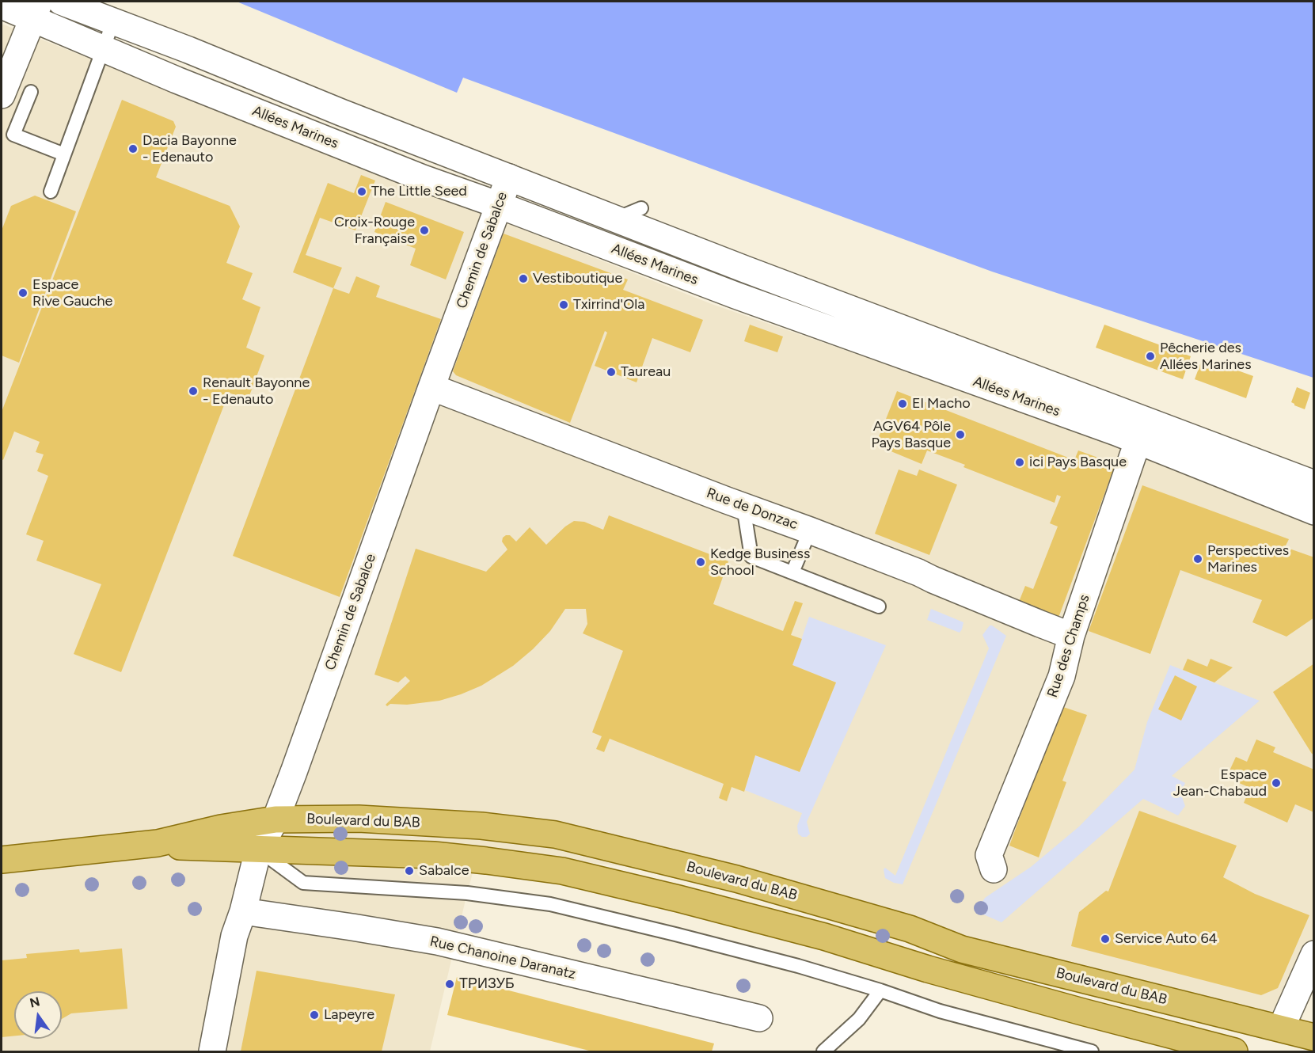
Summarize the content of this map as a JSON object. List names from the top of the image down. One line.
{"streets":{"main road":["Boulevard du BAB"],"street":["Allées Marines","Chemin de Sabalce","Rue de Donzac","Rue des Champs","Rue Chanoine Daranatz"]},"crossings":[["Allées Marines","Chemin de Sabalce"],["Allées Marines","Rue des Champs"],["Chemin de Sabalce","Rue de Donzac"],["Chemin de Sabalce","Boulevard du BAB"],["Chemin de Sabalce","Rue Chanoine Daranatz"],["Rue de Donzac","Rue des Champs"]],"places":["Dacia Bayonne - Edenauto","The Little Seed","Croix-Rouge Française","Vestiboutique","Espace Rive Gauche","Txirrind'Ola","Pêcherie des Allées Marines","Taureau","Renault Bayonne - Edenauto","El Macho","AGV64 Pôle Pays Basque","ici Pays Basque","Perspectives Marines","Kedge Business School","Espace Jean-Chabaud","Sabalce","Service Auto 64","ТРИЗУБ","Lapeyre"],"north":"top"}
